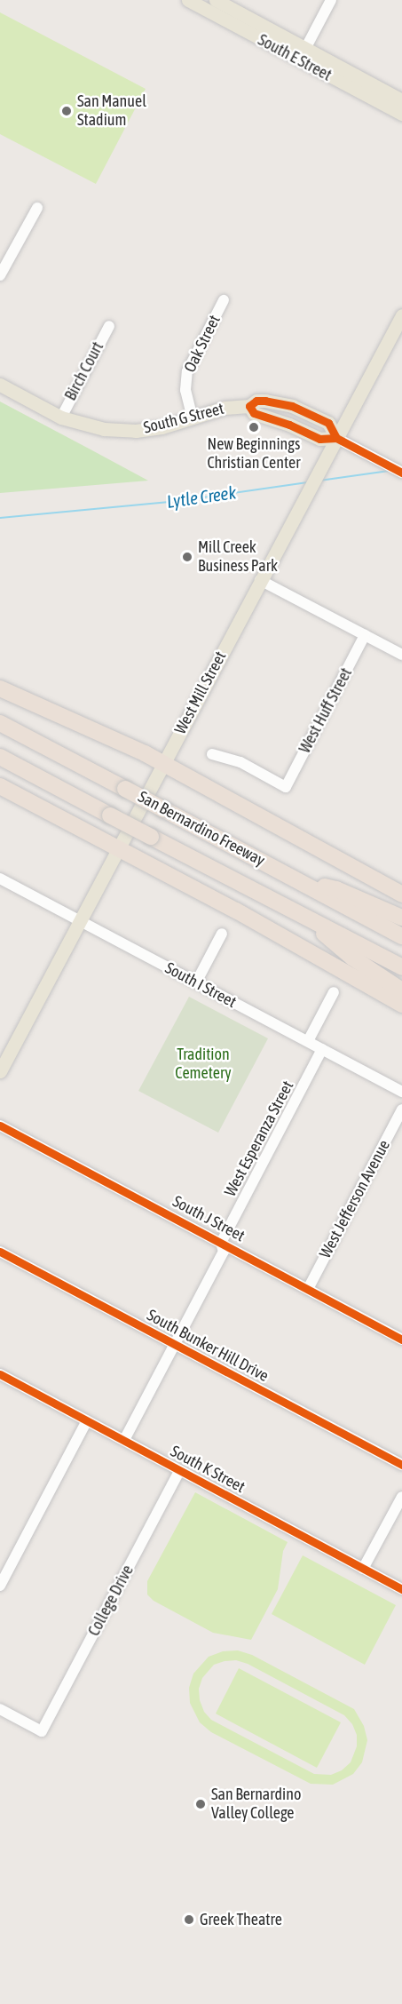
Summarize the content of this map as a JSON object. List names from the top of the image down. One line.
{"streets":{"highway":["San Bernardino Freeway"],"main road":["South E Street","South G Street","West Mill Street"],"street":["Oak Street","Birch Court","West Huff Street","South I Street","West Esperanza Street","West Jefferson Avenue","South J Street","South Bunker Hill Drive","South K Street","College Drive"]},"crossings":[["Oak Street","South G Street"],["Birch Court","South G Street"],["South G Street","West Mill Street"],["West Mill Street","South I Street"],["South I Street","West Esperanza Street"],["West Esperanza Street","South J Street"],["West Esperanza Street","South Bunker Hill Drive"],["West Esperanza Street","South K Street"],["West Jefferson Avenue","South J Street"],["South K Street","College Drive"]],"water":["Lytle Creek"],"parks":["Tradition Cemetery"],"places":["San Manuel Stadium","New Beginnings Christian Center","Mill Creek Business Park","San Bernardino Valley College","Greek Theatre"]}
